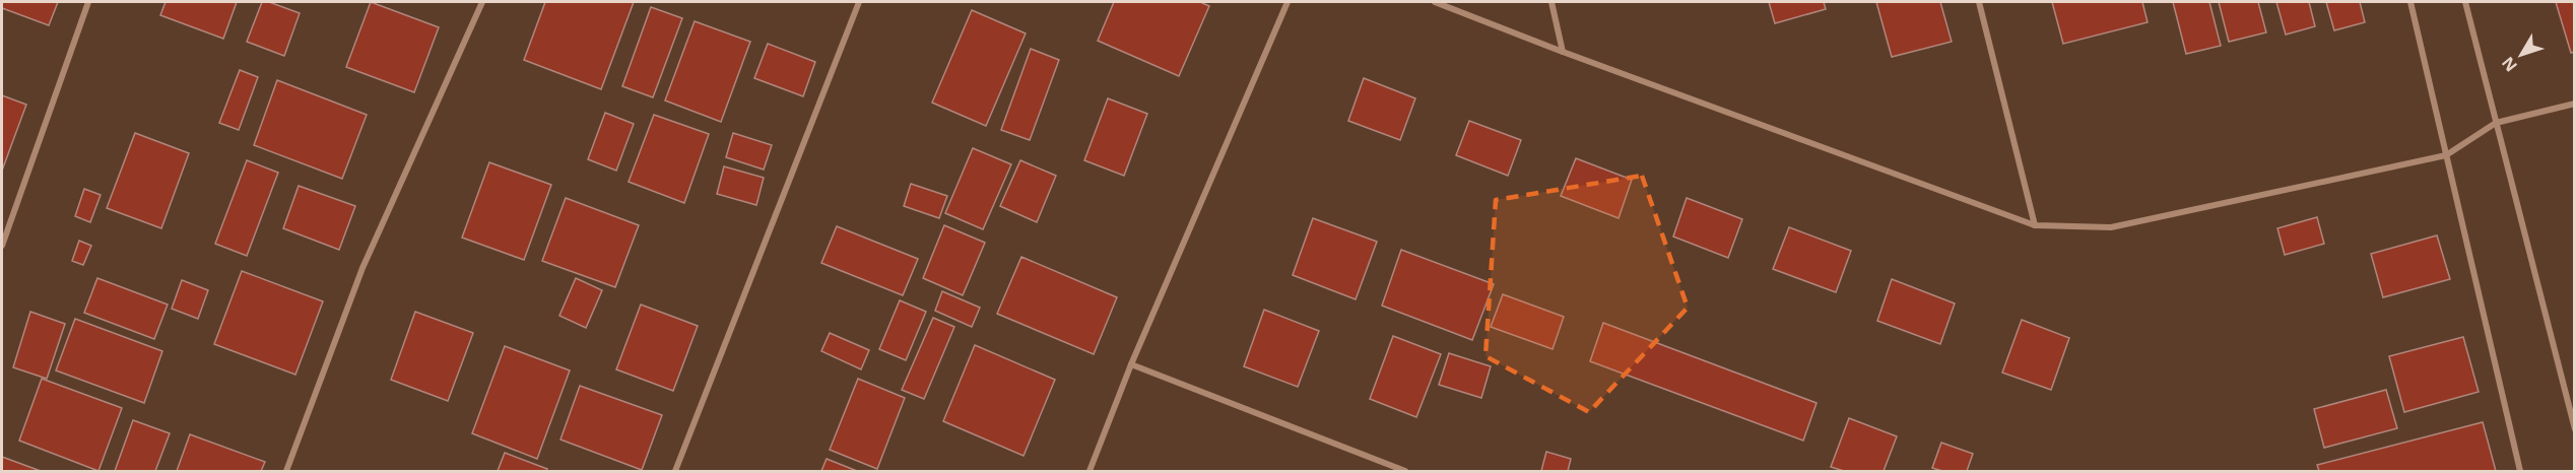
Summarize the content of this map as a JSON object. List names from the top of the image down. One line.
{"north":"bottom left"}
